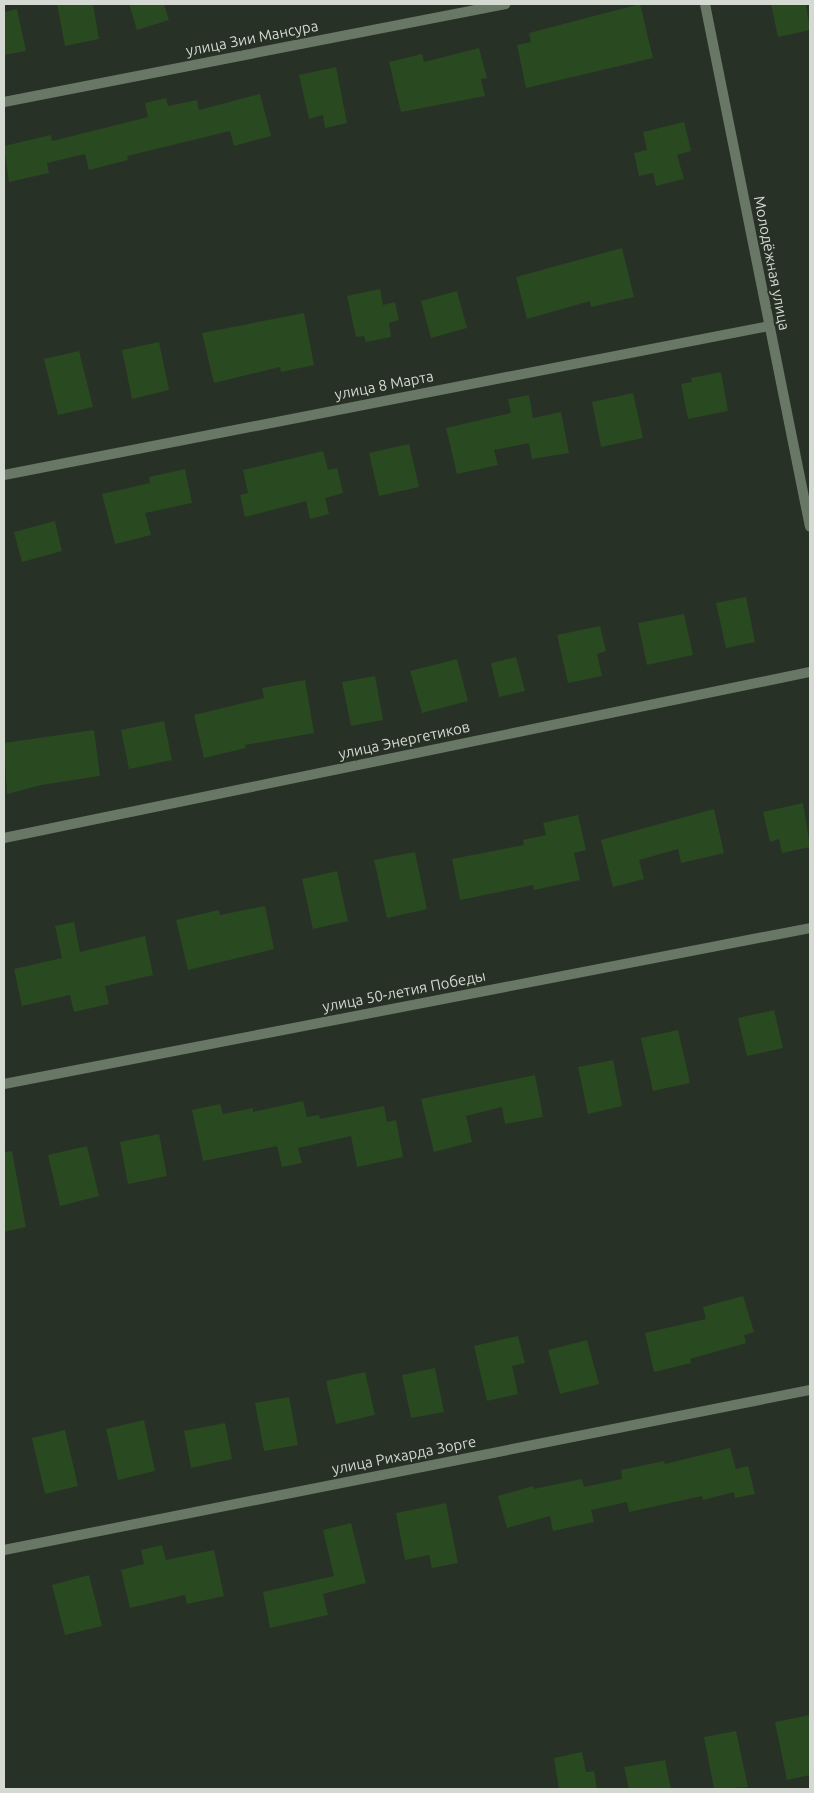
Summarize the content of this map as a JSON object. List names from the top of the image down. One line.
{"streets":{"street":["улица Зии Мансура","Молодёжная улица","улица 8 Марта","улица Энергетиков","улица 50-летия Победы","улица Рихарда Зорге"]},"crossings":[["Молодёжная улица","улица 8 Марта"]]}
